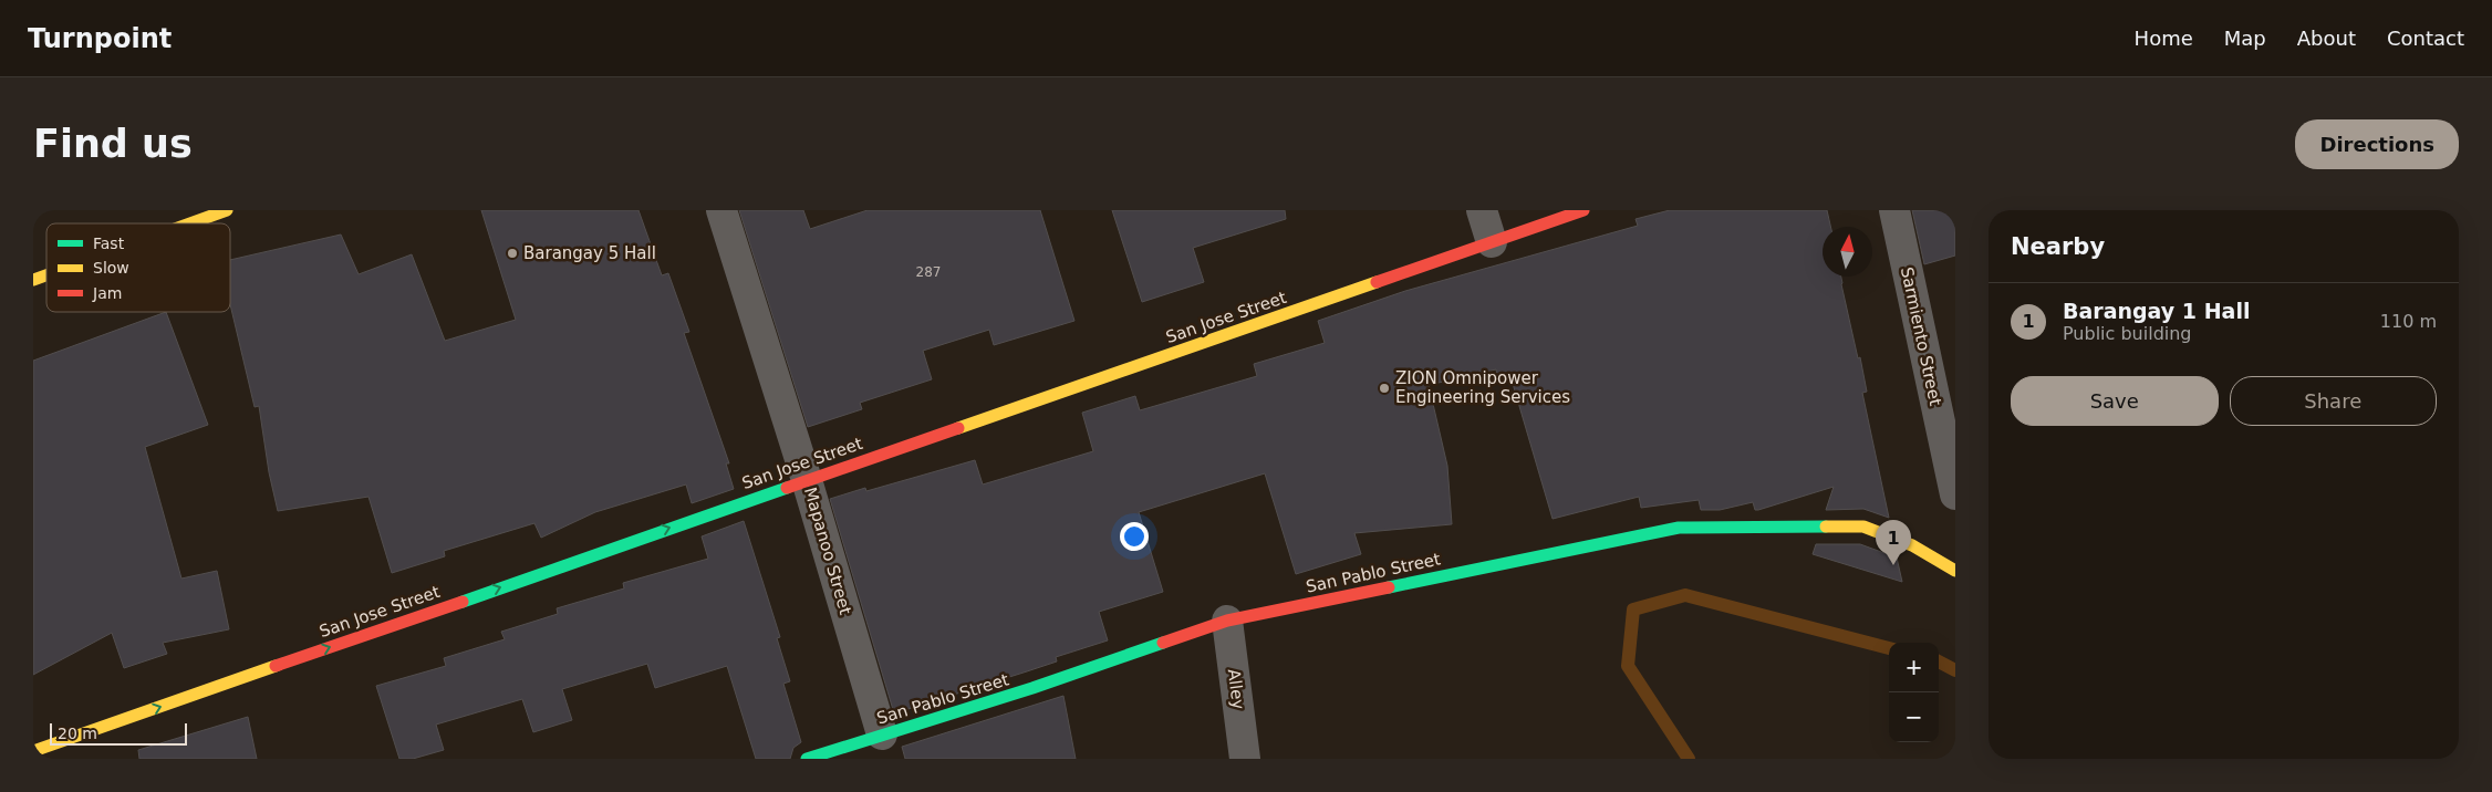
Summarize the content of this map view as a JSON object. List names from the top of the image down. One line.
{"streets":{"main road":["San Jose Street","San Pablo Street"],"street":["Sarmiento Street","Mapanoo Street","Alley"]},"crossings":[["San Jose Street","Mapanoo Street"],["Mapanoo Street","San Pablo Street"],["San Pablo Street","Alley"]],"one_way":["San Jose Street"],"places":["Barangay 5 Hall","ZION Omnipower Engineering Services"],"house_numbers":["287"],"legend":["Fast","Slow","Jam"],"scale_bar":"20 m","north":"top","page":{"header":"Turnpoint","nav":["Home","Map","About","Contact"],"buttons":["Directions",["Save","Share"]],"title":"Find us","heading":"Nearby","list":[{"mark":"1","name":"Barangay 1 Hall","note":"Public building","value":"110 m"}],"pins":"1","map_buttons":["+","−"],"scale":"20 m"}}
